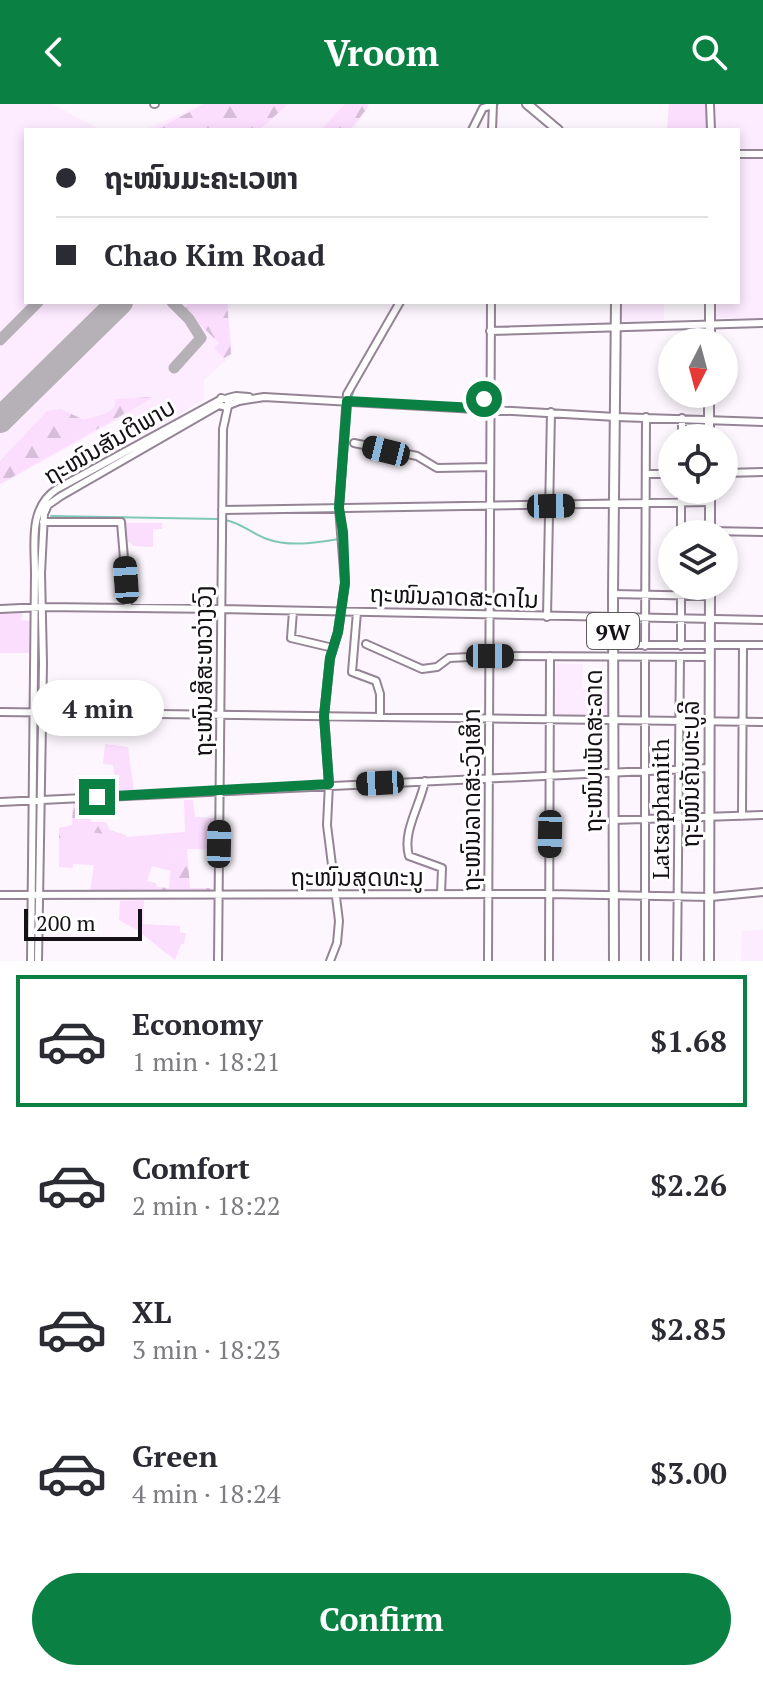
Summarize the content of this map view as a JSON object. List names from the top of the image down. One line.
{"streets":{"main road":["9W","ຖະໜົນເພັດສະລາດ","ຖະໜົນຄັນທະບູລີ"],"street":["ຖະໜົນສັນຕິພາບ","ຖະໜົນລາດສະດາໄນ","ຖະໜົນສີສະຫວ່າງວົງ","ຖະໜົນລາດສະວົງເສິກ","Latsaphanith","ຖະໜົນສຸດທະນູ"]},"crossings":[["ຖະໜົນສັນຕິພາບ","ຖະໜົນລາດສະດາໄນ"],["ຖະໜົນສັນຕິພາບ","ຖະໜົນສີສະຫວ່າງວົງ"],["ຖະໜົນສັນຕິພາບ","ຖະໜົນສຸດທະນູ"],["ຖະໜົນລາດສະດາໄນ","ຖະໜົນສີສະຫວ່າງວົງ"],["ຖະໜົນລາດສະດາໄນ","ຖະໜົນເພັດສະລາດ"],["ຖະໜົນລາດສະດາໄນ","ຖະໜົນຄັນທະບູລີ"],["ຖະໜົນລາດສະດາໄນ","ຖະໜົນລາດສະວົງເສິກ"],["ຖະໜົນສີສະຫວ່າງວົງ","ຖະໜົນສຸດທະນູ"],["ຖະໜົນເພັດສະລາດ","ຖະໜົນສຸດທະນູ"],["ຖະໜົນຄັນທະບູລີ","ຖະໜົນສຸດທະນູ"],["ຖະໜົນລາດສະວົງເສິກ","ຖະໜົນສຸດທະນູ"],["Latsaphanith","ຖະໜົນສຸດທະນູ"]],"scale_bar":"200 m","north":"bottom","page":{"header":"Vroom","banner":["ຖະໜົນມະຄະເວຫາ","Chao Kim Road"],"bubble":"4 min","scale":"200 m","list":[{"name":"Economy","note":"1 min · 18:21","value":"$1.68"},{"name":"Comfort","note":"2 min · 18:22","value":"$2.26"},{"name":"XL","note":"3 min · 18:23","value":"$2.85"},{"name":"Green","note":"4 min · 18:24","value":"$3.00"}],"buttons":"Confirm"}}
